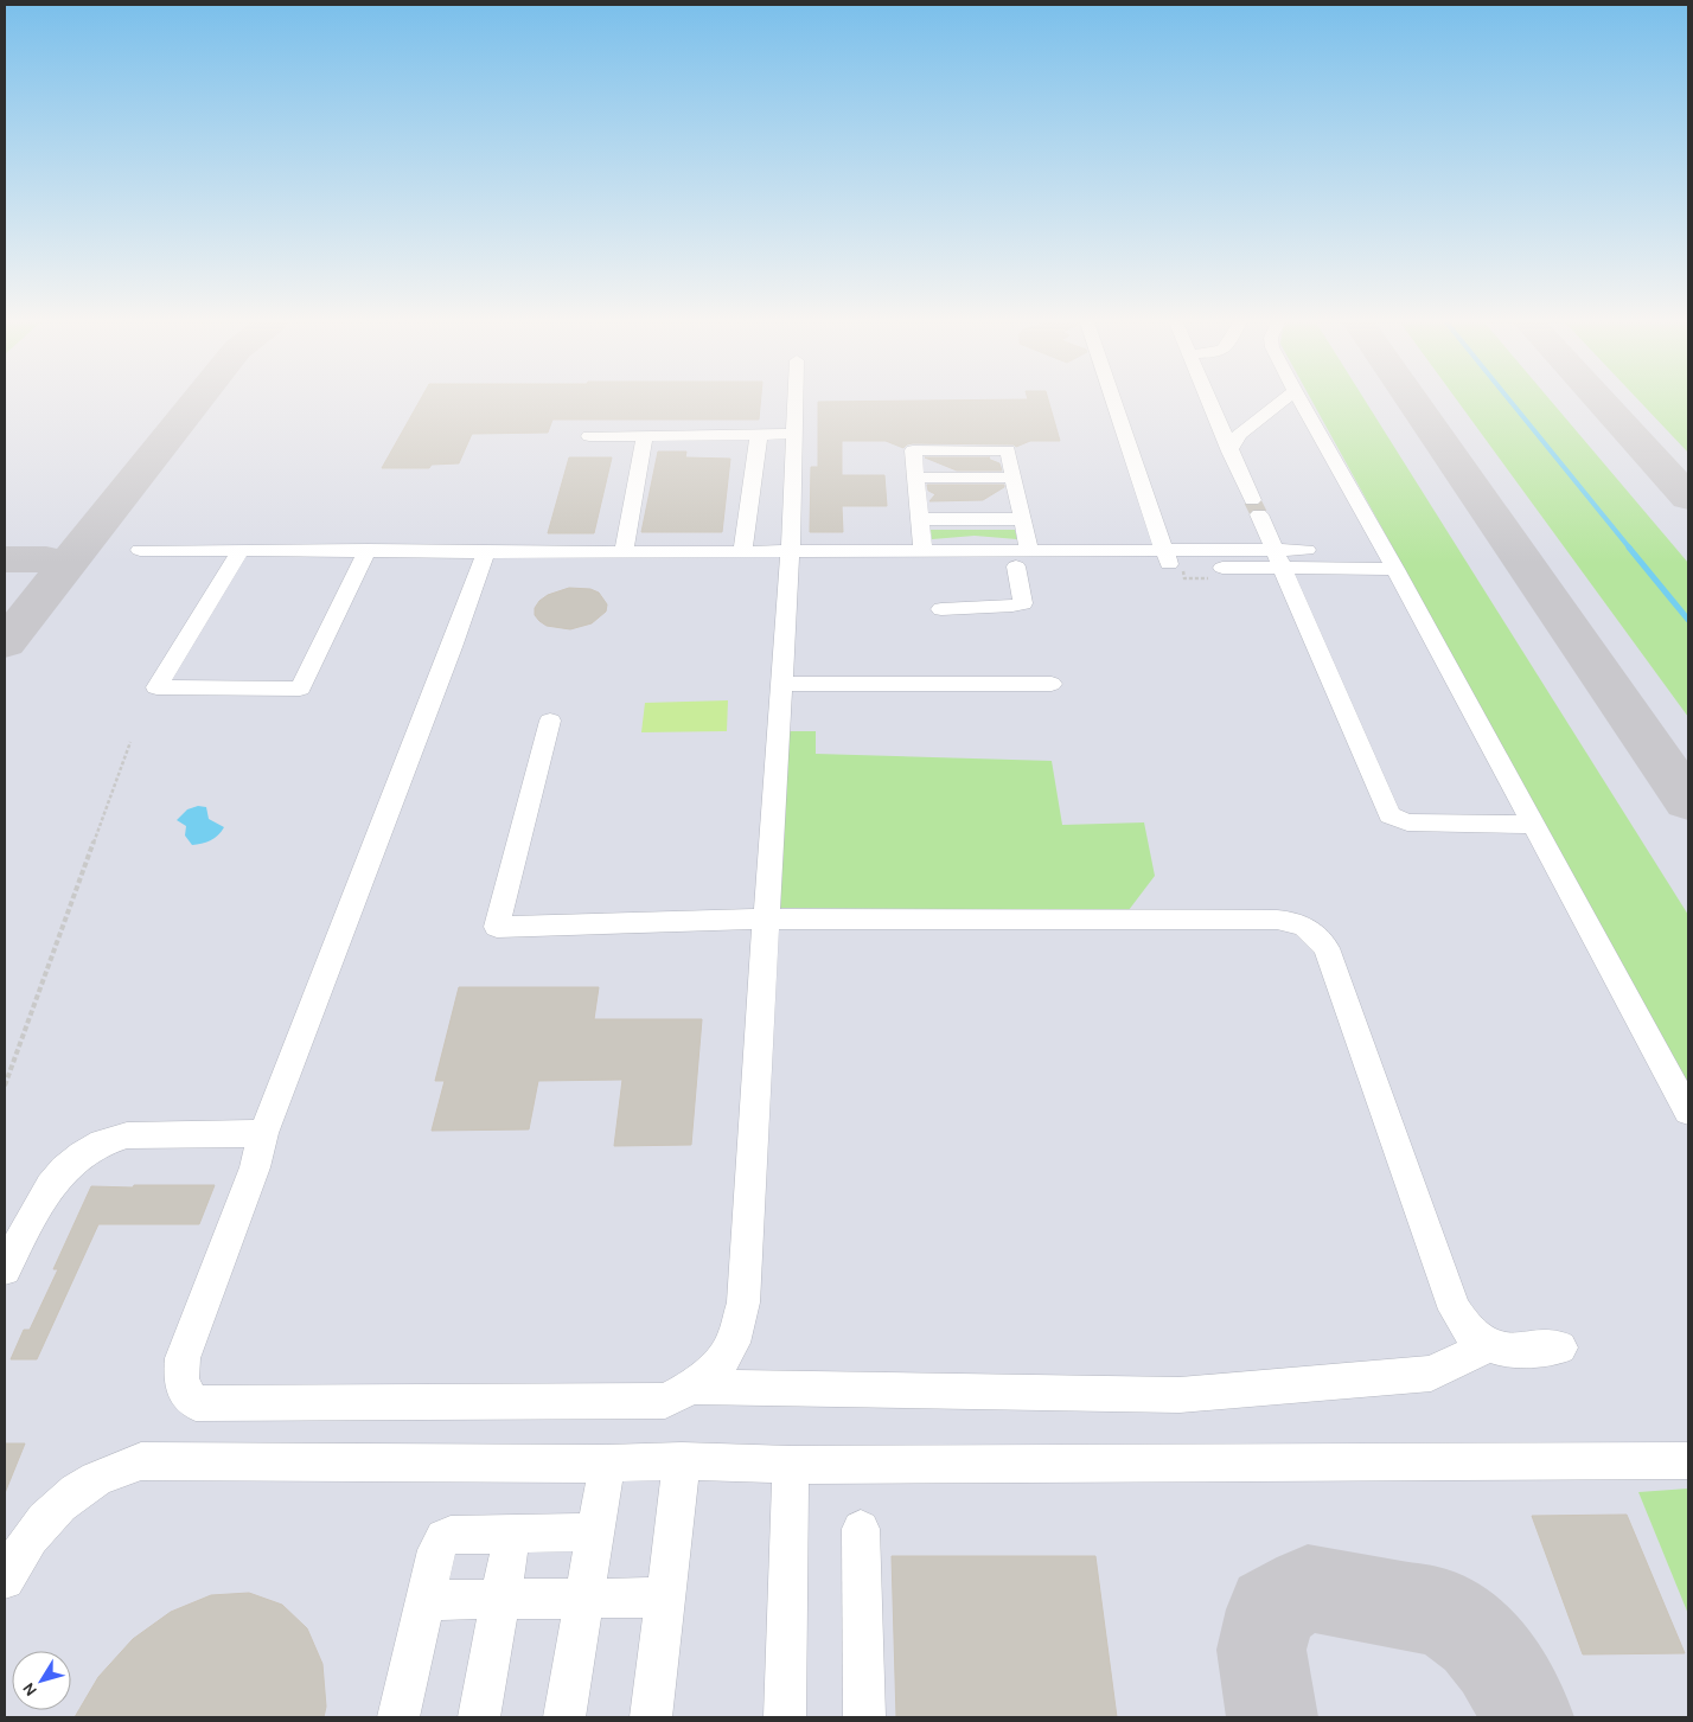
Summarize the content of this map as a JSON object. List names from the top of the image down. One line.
{"north":"bottom left"}
